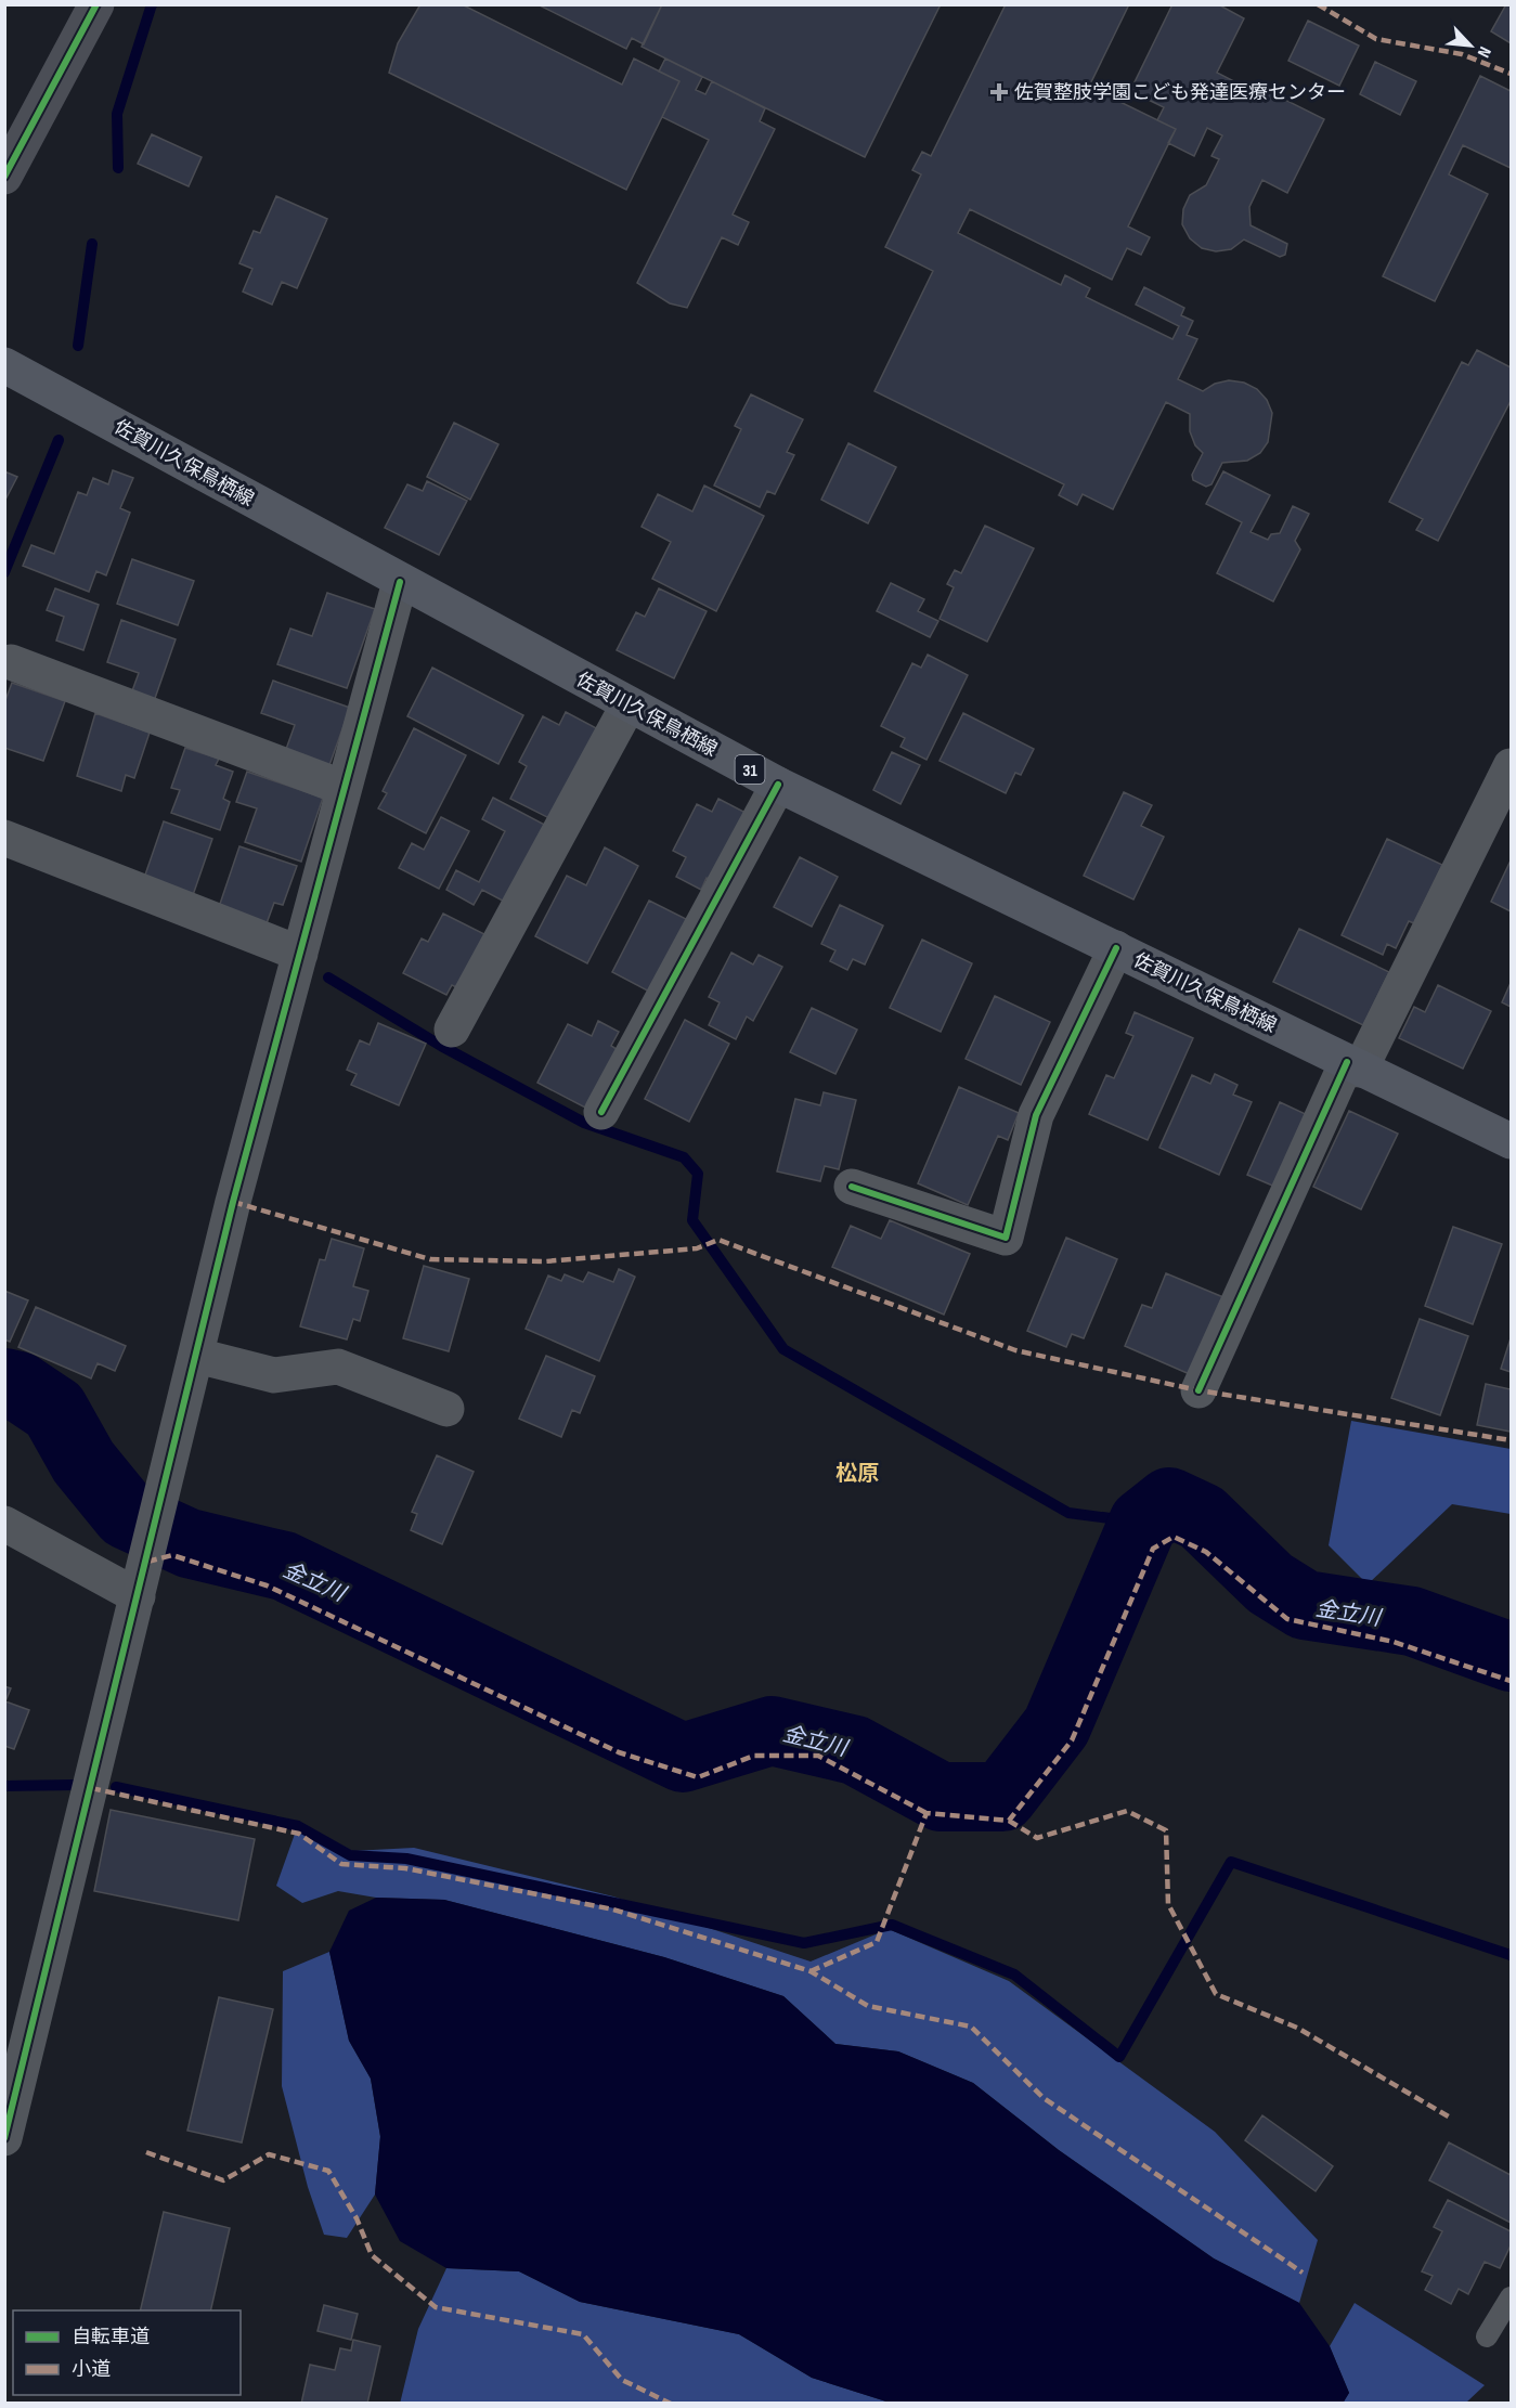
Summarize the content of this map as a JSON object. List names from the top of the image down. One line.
{"streets":{"main road":["佐賀川久保鳥栖線","31"]},"districts":["松原"],"water":["金立川"],"places":{"health":["佐賀整肢学園こども発達医療センター"]},"legend":["自転車道","小道"],"north":"bottom right"}
